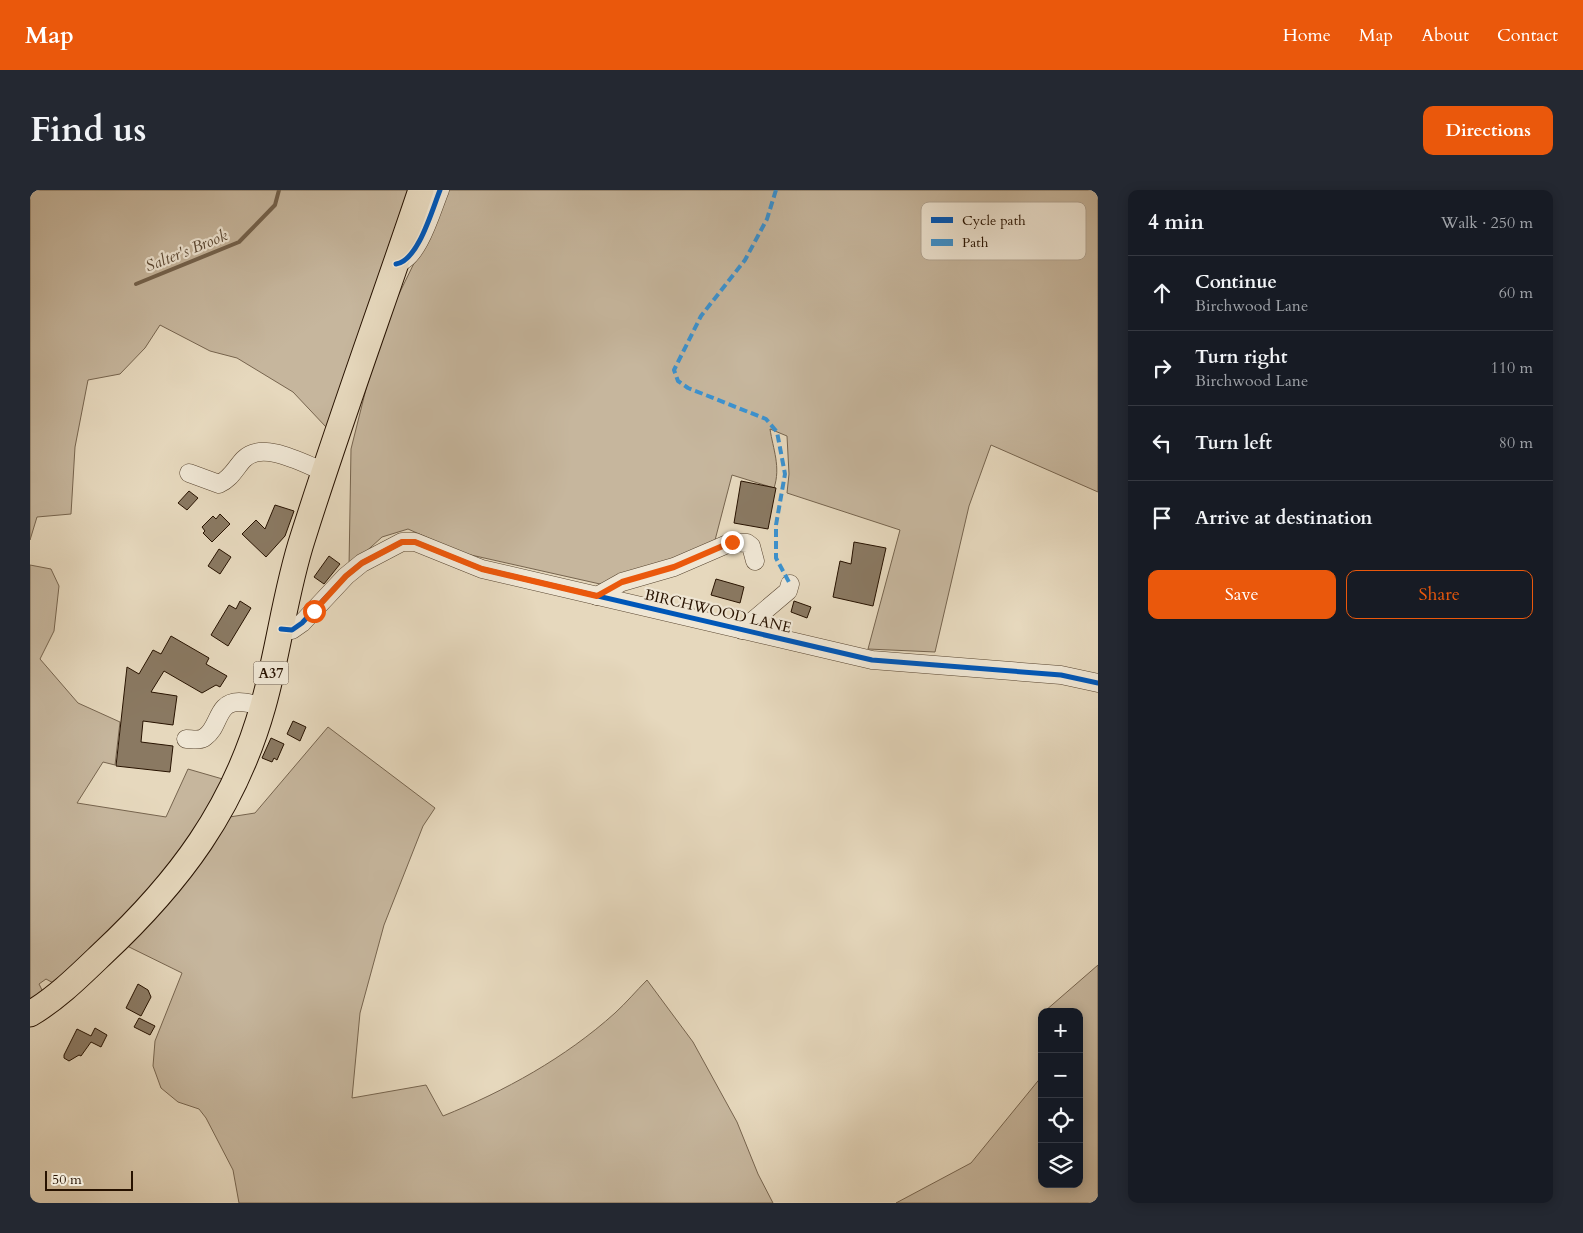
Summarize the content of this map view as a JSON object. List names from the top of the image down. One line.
{"streets":{"highway":["A37"],"street":["BIRCHWOOD LANE"]},"crossings":[["BIRCHWOOD LANE","A37"]],"water":["Salter's Brook"],"legend":["Cycle path","Path"],"scale_bar":"50 m","page":{"header":"Map","nav":["Home","Map","About","Contact"],"title":"Find us","buttons":["Directions",["Save","Share"]],"heading":["4 min","Walk · 250 m"],"list":[["Continue","Birchwood Lane","60 m"],["Turn right","Birchwood Lane","110 m"],["Turn left","80 m"],"Arrive at destination"],"map_buttons":["+","−"],"scale":"50 m"}}
